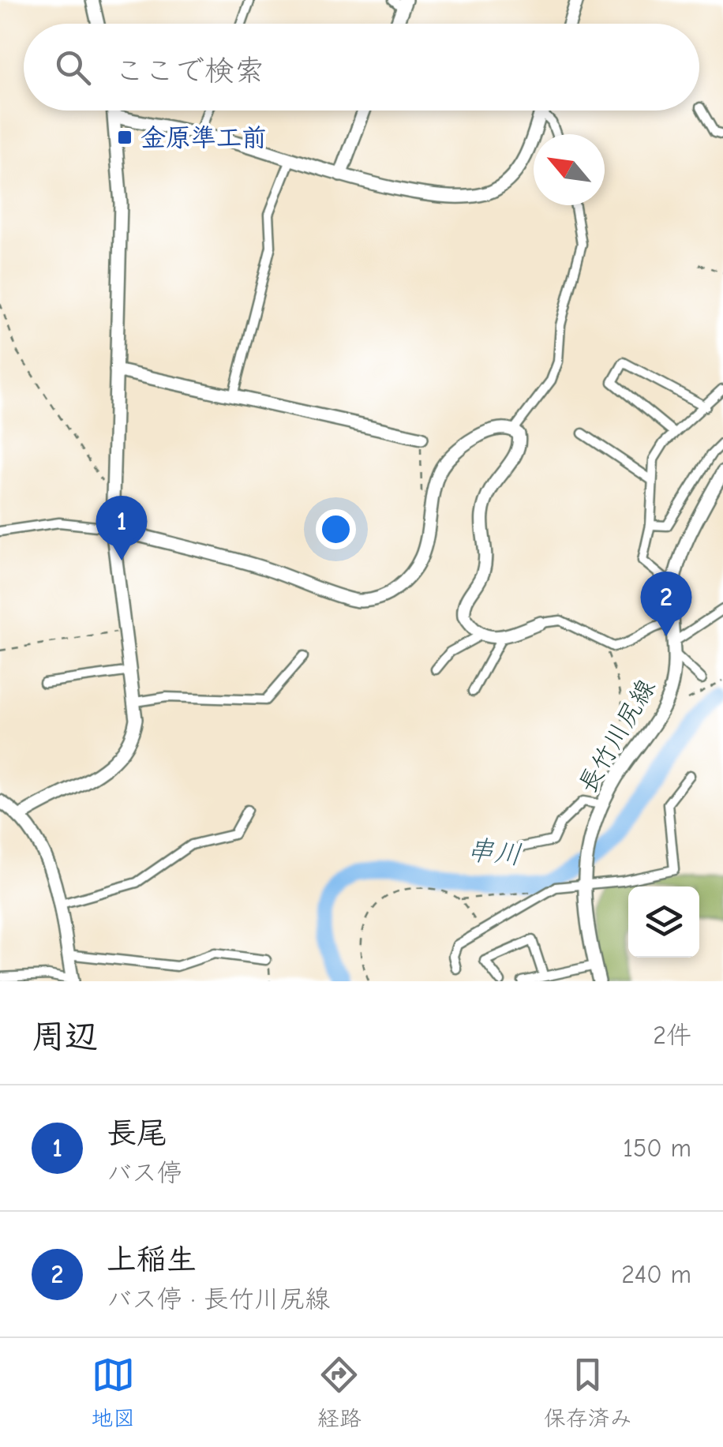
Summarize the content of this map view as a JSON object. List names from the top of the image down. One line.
{"streets":{"street":["長竹川尻線"]},"water":["串川"],"places":{"transit":["金原準工前"]},"north":"top left","page":{"search":"ここで検索","pins":["1","2"],"heading":["周辺","2件"],"list":[{"mark":"1","name":"長尾","note":"バス停","value":"150 m"},{"mark":"2","name":"上稲生","note":"バス停 · 長竹川尻線","value":"240 m"}],"nav":["地図","経路","保存済み"]}}
